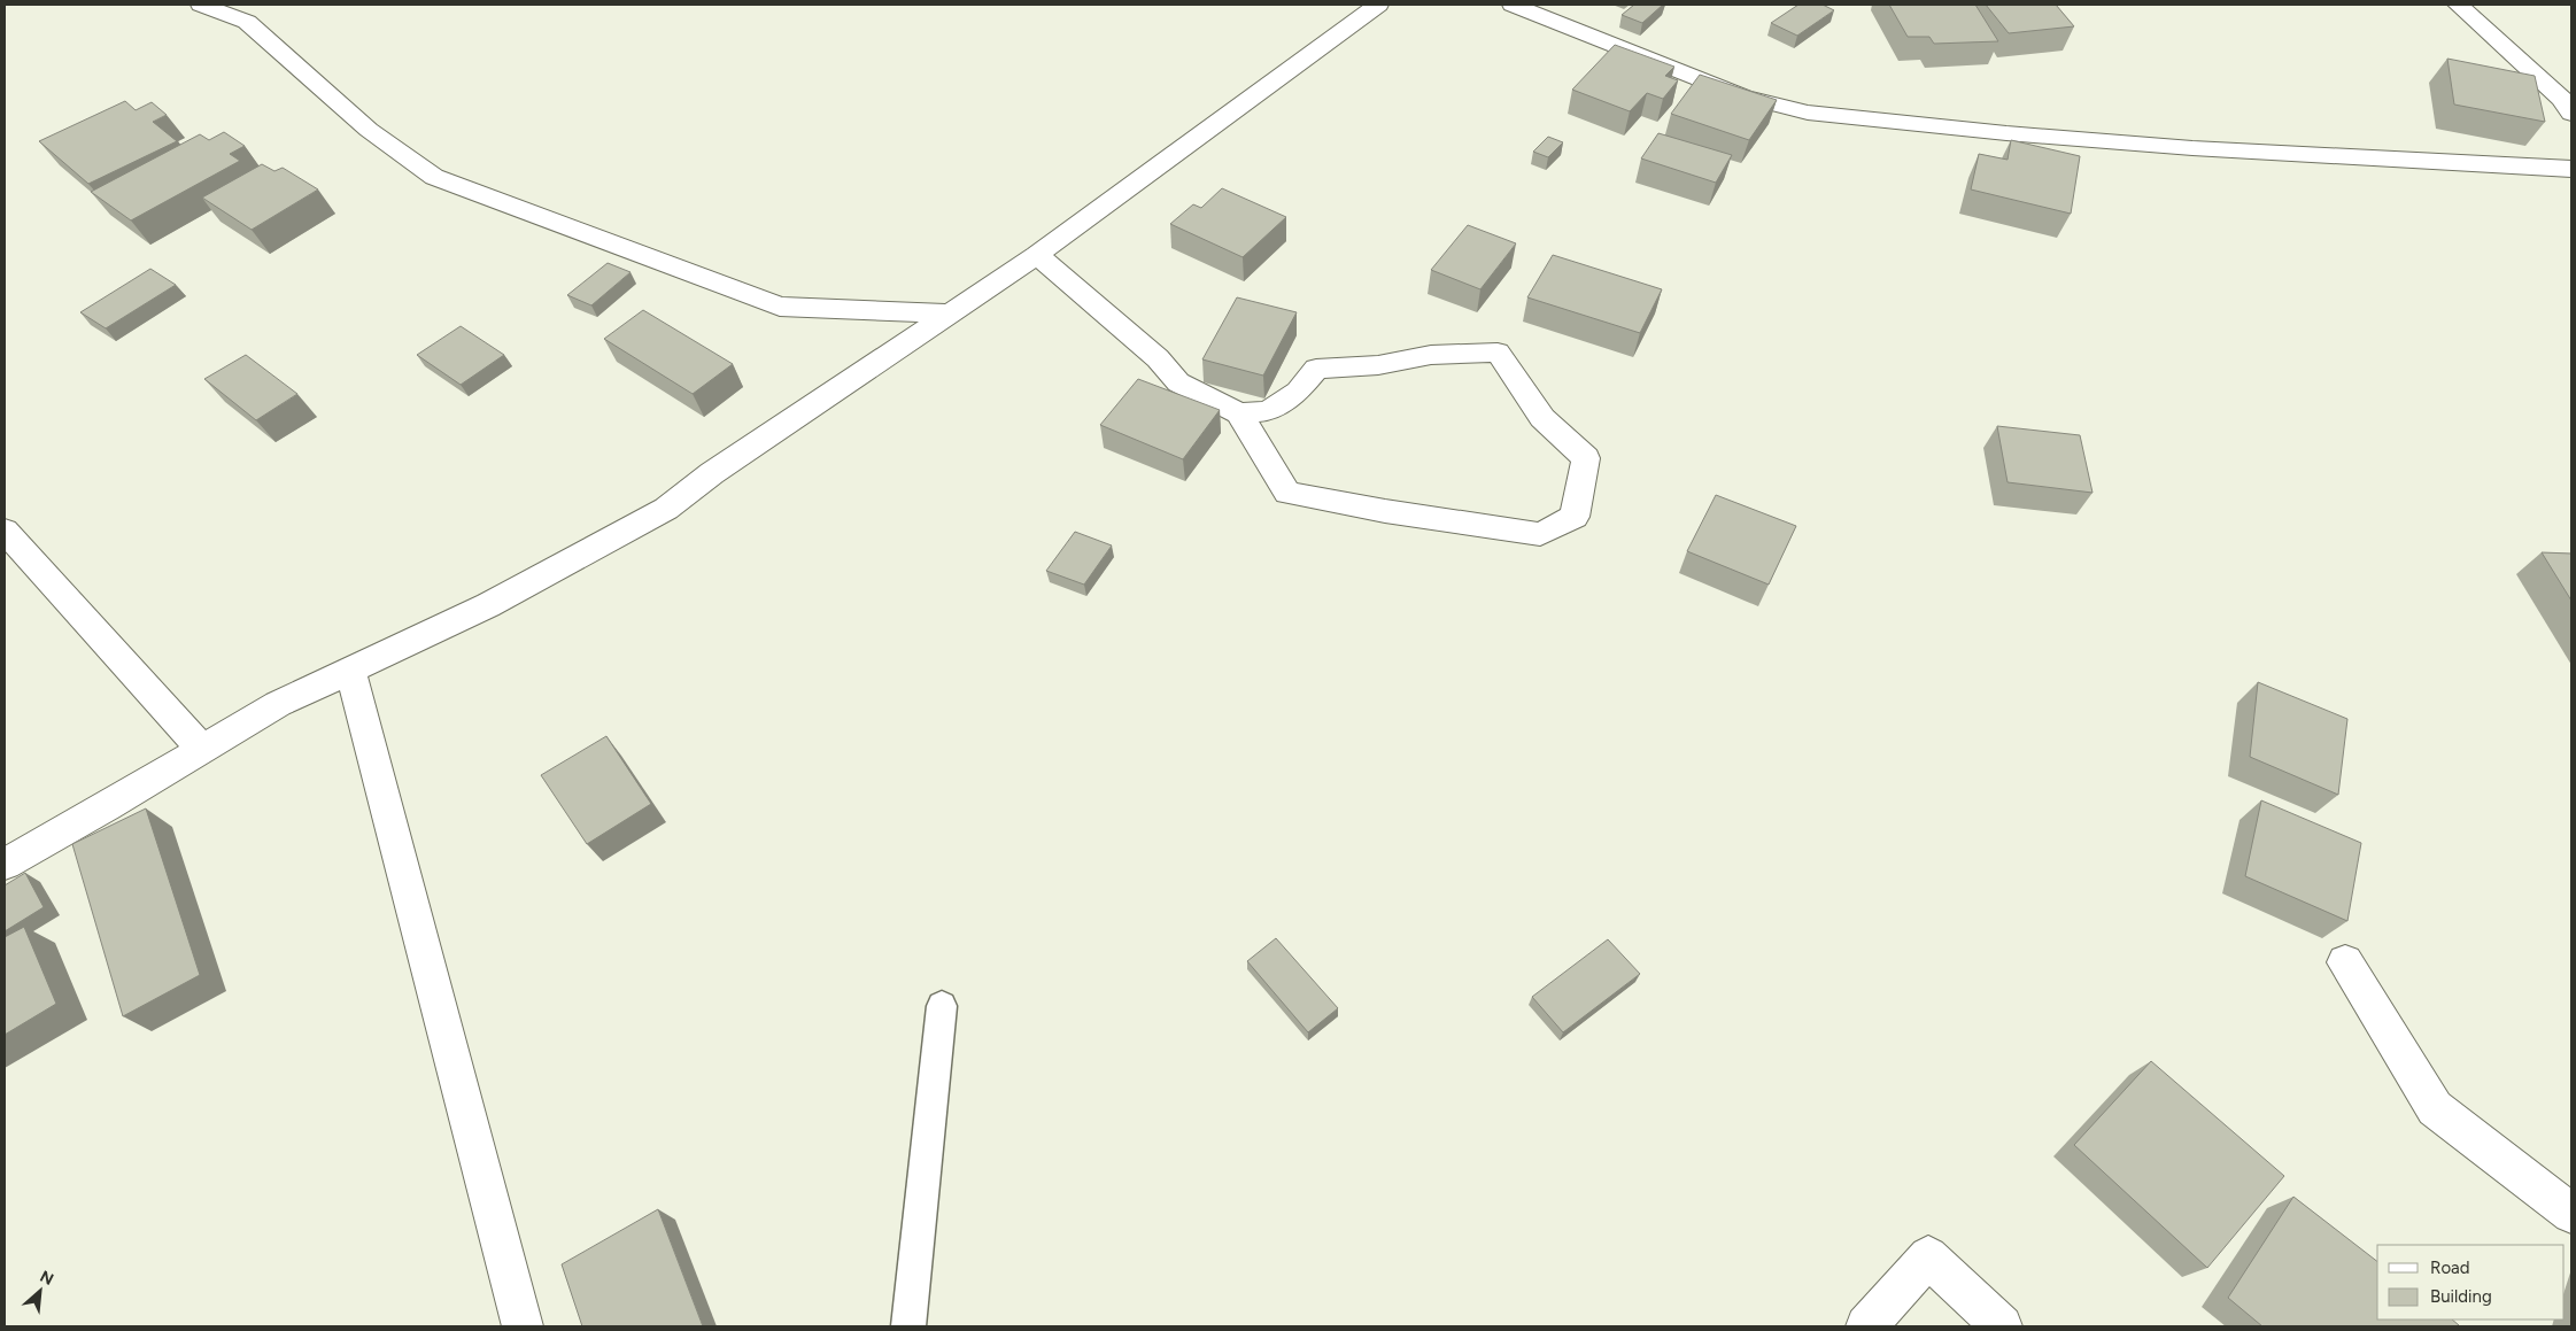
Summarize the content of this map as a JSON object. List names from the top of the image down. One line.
{"legend":["Road","Building"],"north":"top right"}
